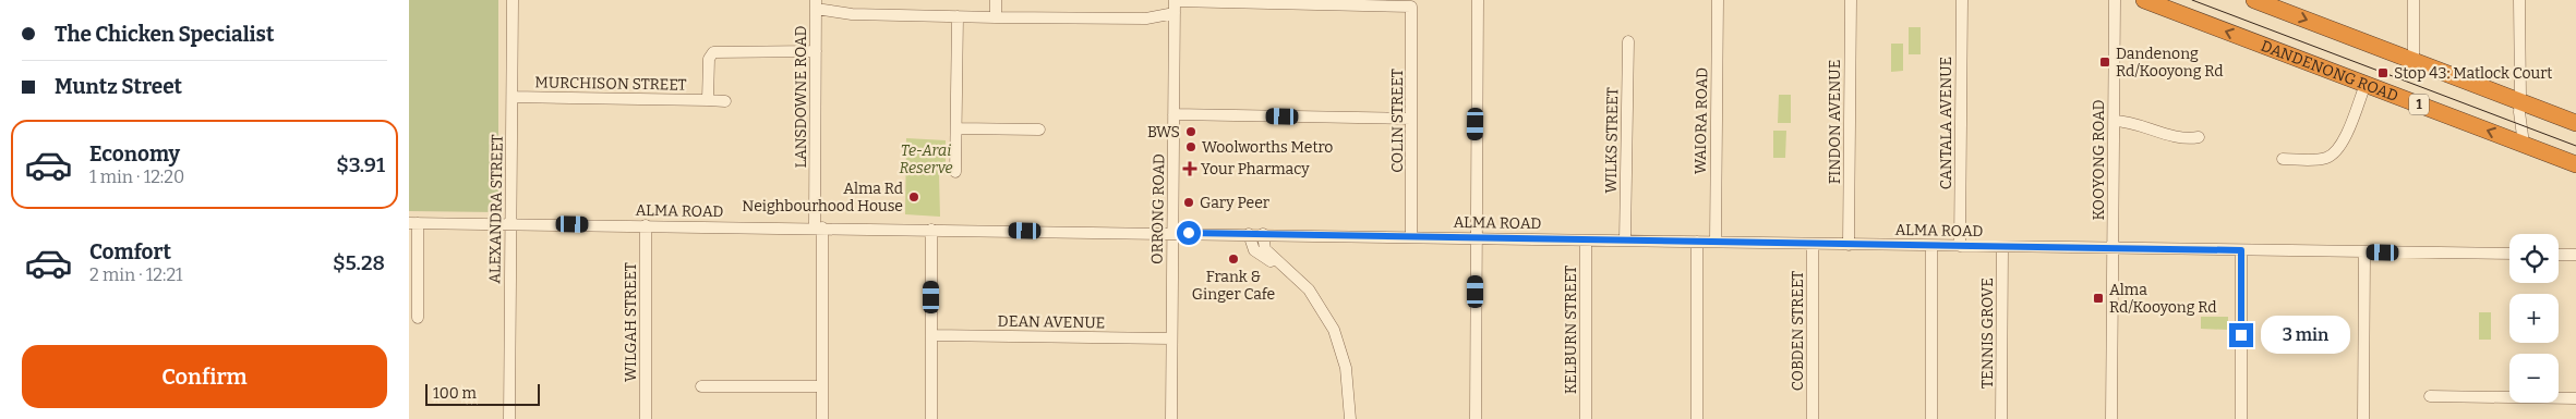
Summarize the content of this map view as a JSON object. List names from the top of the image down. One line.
{"streets":{"highway":["DANDENONG ROAD","1"],"street":["MURCHISON STREET","LANSDOWNE ROAD","COLIN STREET","WAIORA ROAD","FINDON AVENUE","CANTALA AVENUE","WILKS STREET","KOOYONG ROAD","ALEXANDRA STREET","ORRONG ROAD","ALMA ROAD","WILGAH STREET","DEAN AVENUE","KELBURN STREET","COBDEN STREET","TENNIS GROVE"]},"crossings":[["MURCHISON STREET","LANSDOWNE ROAD"],["MURCHISON STREET","ALEXANDRA STREET"],["LANSDOWNE ROAD","ALMA ROAD"],["COLIN STREET","ORRONG ROAD"],["COLIN STREET","ALMA ROAD"],["WAIORA ROAD","ALMA ROAD"],["FINDON AVENUE","ALMA ROAD"],["CANTALA AVENUE","ALMA ROAD"],["WILKS STREET","ALMA ROAD"],["KOOYONG ROAD","ALMA ROAD"],["ALEXANDRA STREET","ALMA ROAD"],["ORRONG ROAD","ALMA ROAD"],["ORRONG ROAD","DEAN AVENUE"],["ALMA ROAD","WILGAH STREET"],["ALMA ROAD","KELBURN STREET"],["ALMA ROAD","COBDEN STREET"],["ALMA ROAD","TENNIS GROVE"]],"parks":["Te-Arai Reserve"],"places":{"transit":["Dandenong Rd/Kooyong Rd","Stop 43: Matlock Court","Alma Rd/Kooyong Rd"],"other":["BWS","Woolworths Metro","Alma Rd Neighbourhood House","Gary Peer","Frank & Ginger Cafe"],"health":["Your Pharmacy"]},"scale_bar":"100 m","page":{"banner":["The Chicken Specialist","Muntz Street"],"list":[{"name":"Economy","note":"1 min · 12:20","value":"$3.91"},{"name":"Comfort","note":"2 min · 12:21","value":"$5.28"}],"map_buttons":["+","−"],"bubble":"3 min","buttons":"Confirm","scale":"100 m"}}
